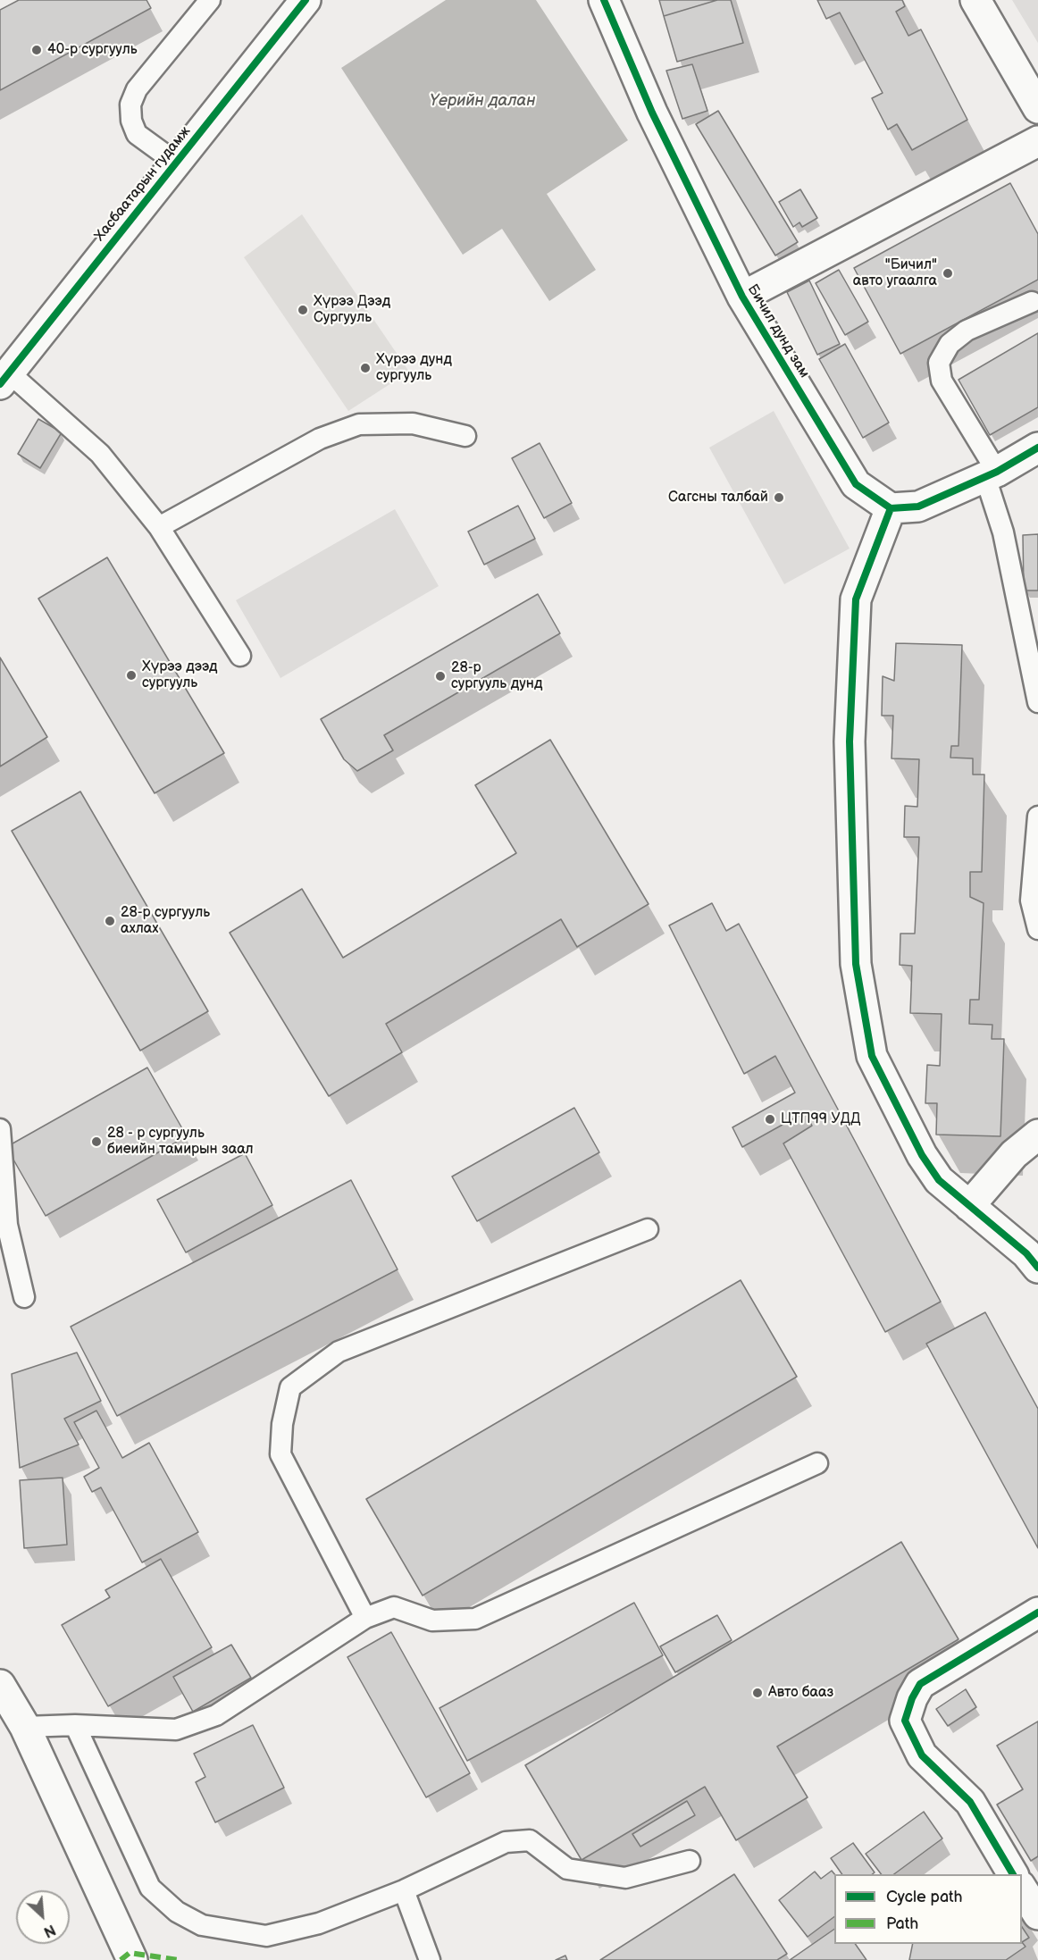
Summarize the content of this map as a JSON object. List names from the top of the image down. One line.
{"streets":{"street":["Хасбаатарын гудамж","Бичил дунд зам"]},"water":["Үерийн далан"],"places":["40-р сургууль","\"Бичил\" авто угаалга","Хүрээ Дээд Сургууль","Хүрээ дунд сургууль","Сагсны талбай","Хүрээ дээд сургууль","28-р сургууль дунд","28-р сургууль ахлах","ЦТП99 УДД","28 - р сургууль биеийн тамирын заал","Авто бааз"],"legend":["Cycle path","Path"],"north":"bottom right"}
